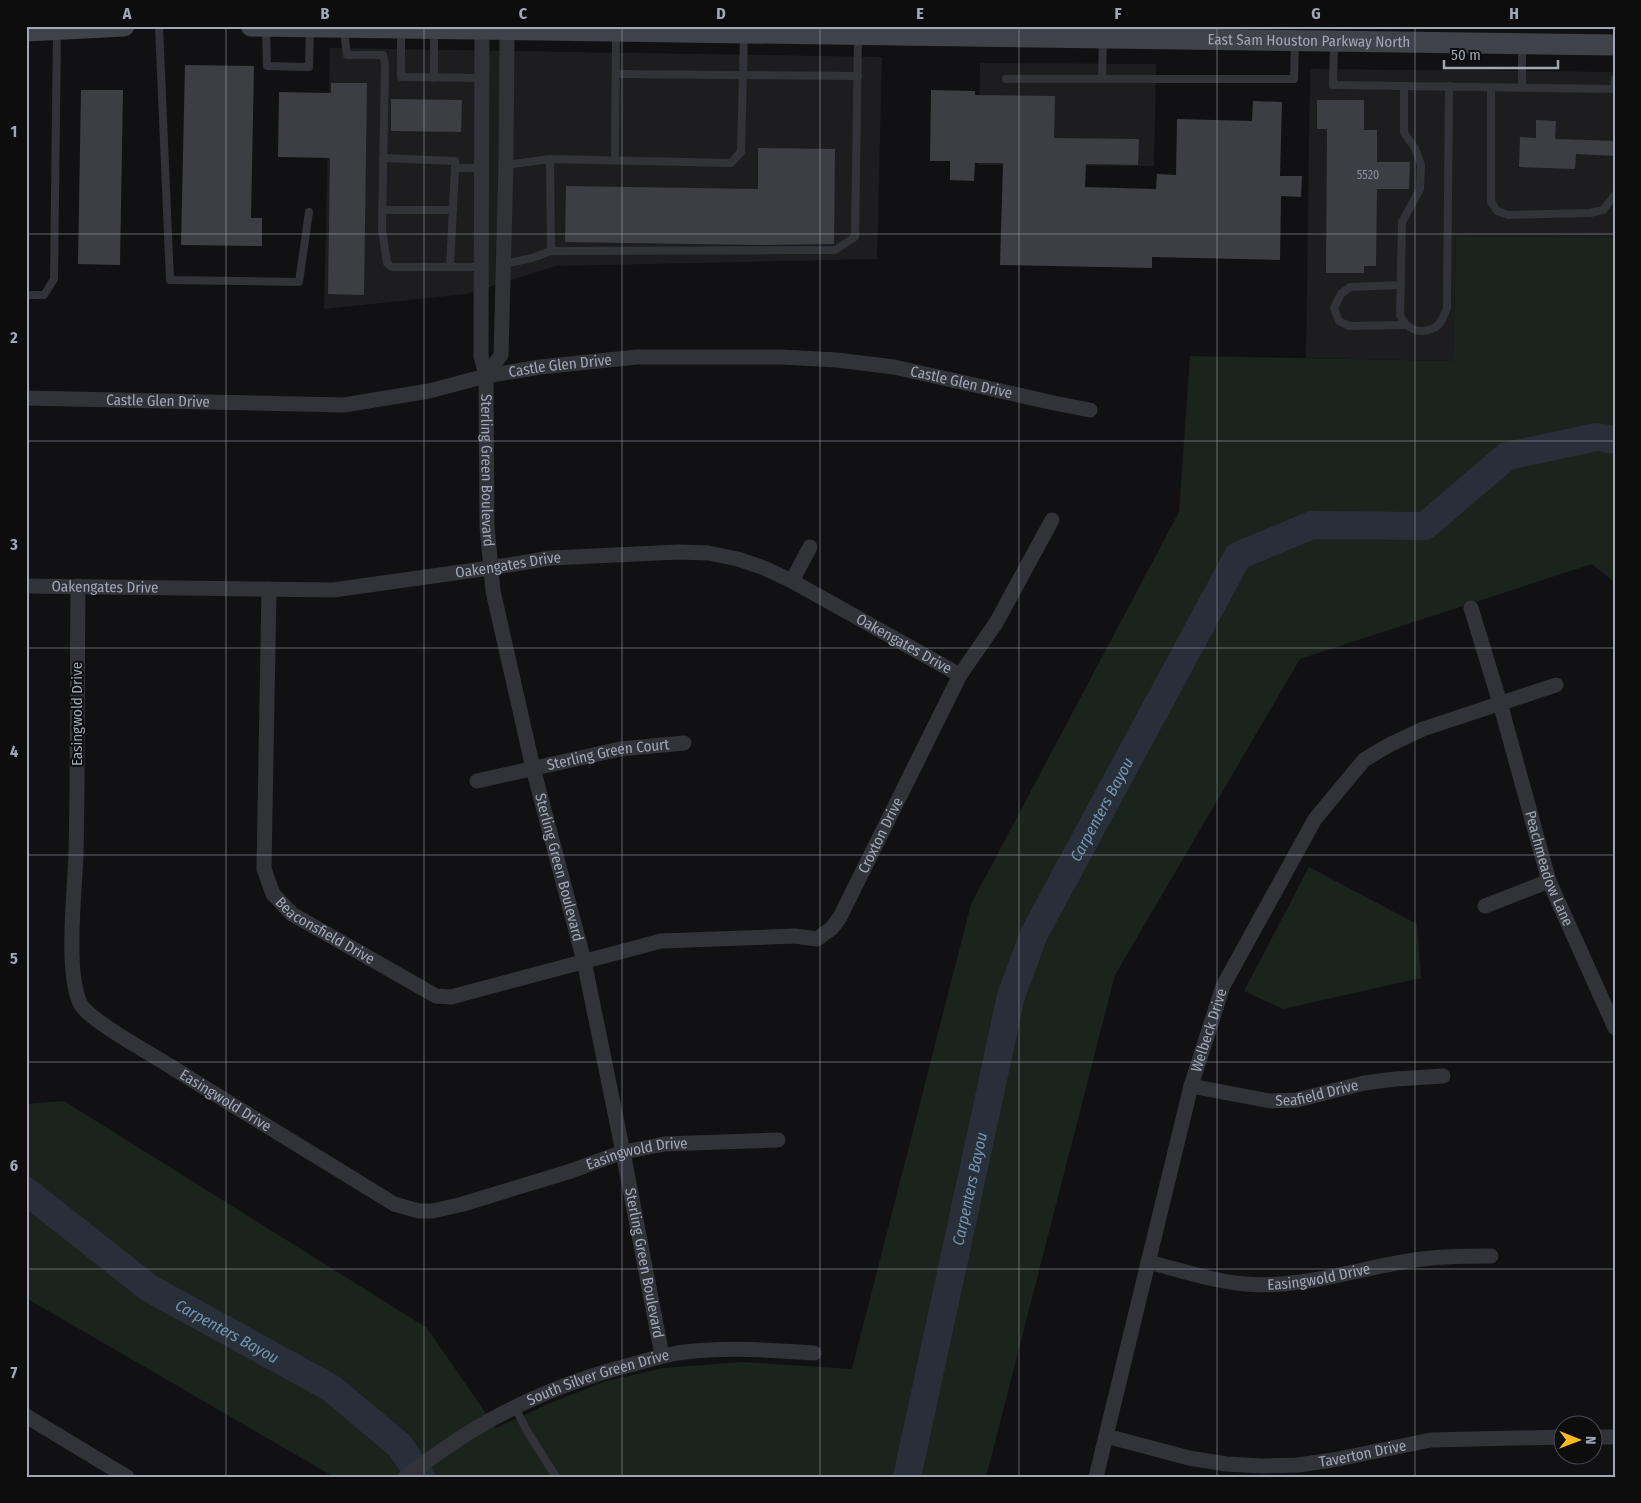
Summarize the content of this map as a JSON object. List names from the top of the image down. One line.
{"streets":{"main road":["East Sam Houston Parkway North"],"street":["Castle Glen Drive","Sterling Green Boulevard","Oakengates Drive","Easingwold Drive","Sterling Green Court","Croxton Drive","Peachmeadow Lane","Beaconsfield Drive","Welbeck Drive","Seafield Drive","South Silver Green Drive","Taverton Drive"]},"crossings":[["East Sam Houston Parkway North","Sterling Green Boulevard"],["Castle Glen Drive","Sterling Green Boulevard"],["Sterling Green Boulevard","Oakengates Drive"],["Sterling Green Boulevard","Easingwold Drive"],["Sterling Green Boulevard","Sterling Green Court"],["Sterling Green Boulevard","Croxton Drive"],["Sterling Green Boulevard","Beaconsfield Drive"],["Sterling Green Boulevard","South Silver Green Drive"],["Oakengates Drive","Easingwold Drive"],["Oakengates Drive","Croxton Drive"],["Oakengates Drive","Beaconsfield Drive"],["Easingwold Drive","Welbeck Drive"],["Croxton Drive","Beaconsfield Drive"],["Peachmeadow Lane","Welbeck Drive"],["Welbeck Drive","Seafield Drive"],["Welbeck Drive","Taverton Drive"]],"water":["Carpenters Bayou"],"house_numbers":["5520"],"scale_bar":"50 m","north":"right","grid":{"columns":["A","B","C","D","E","F","G","H"],"rows":["1","2","3","4","5","6","7"]}}
